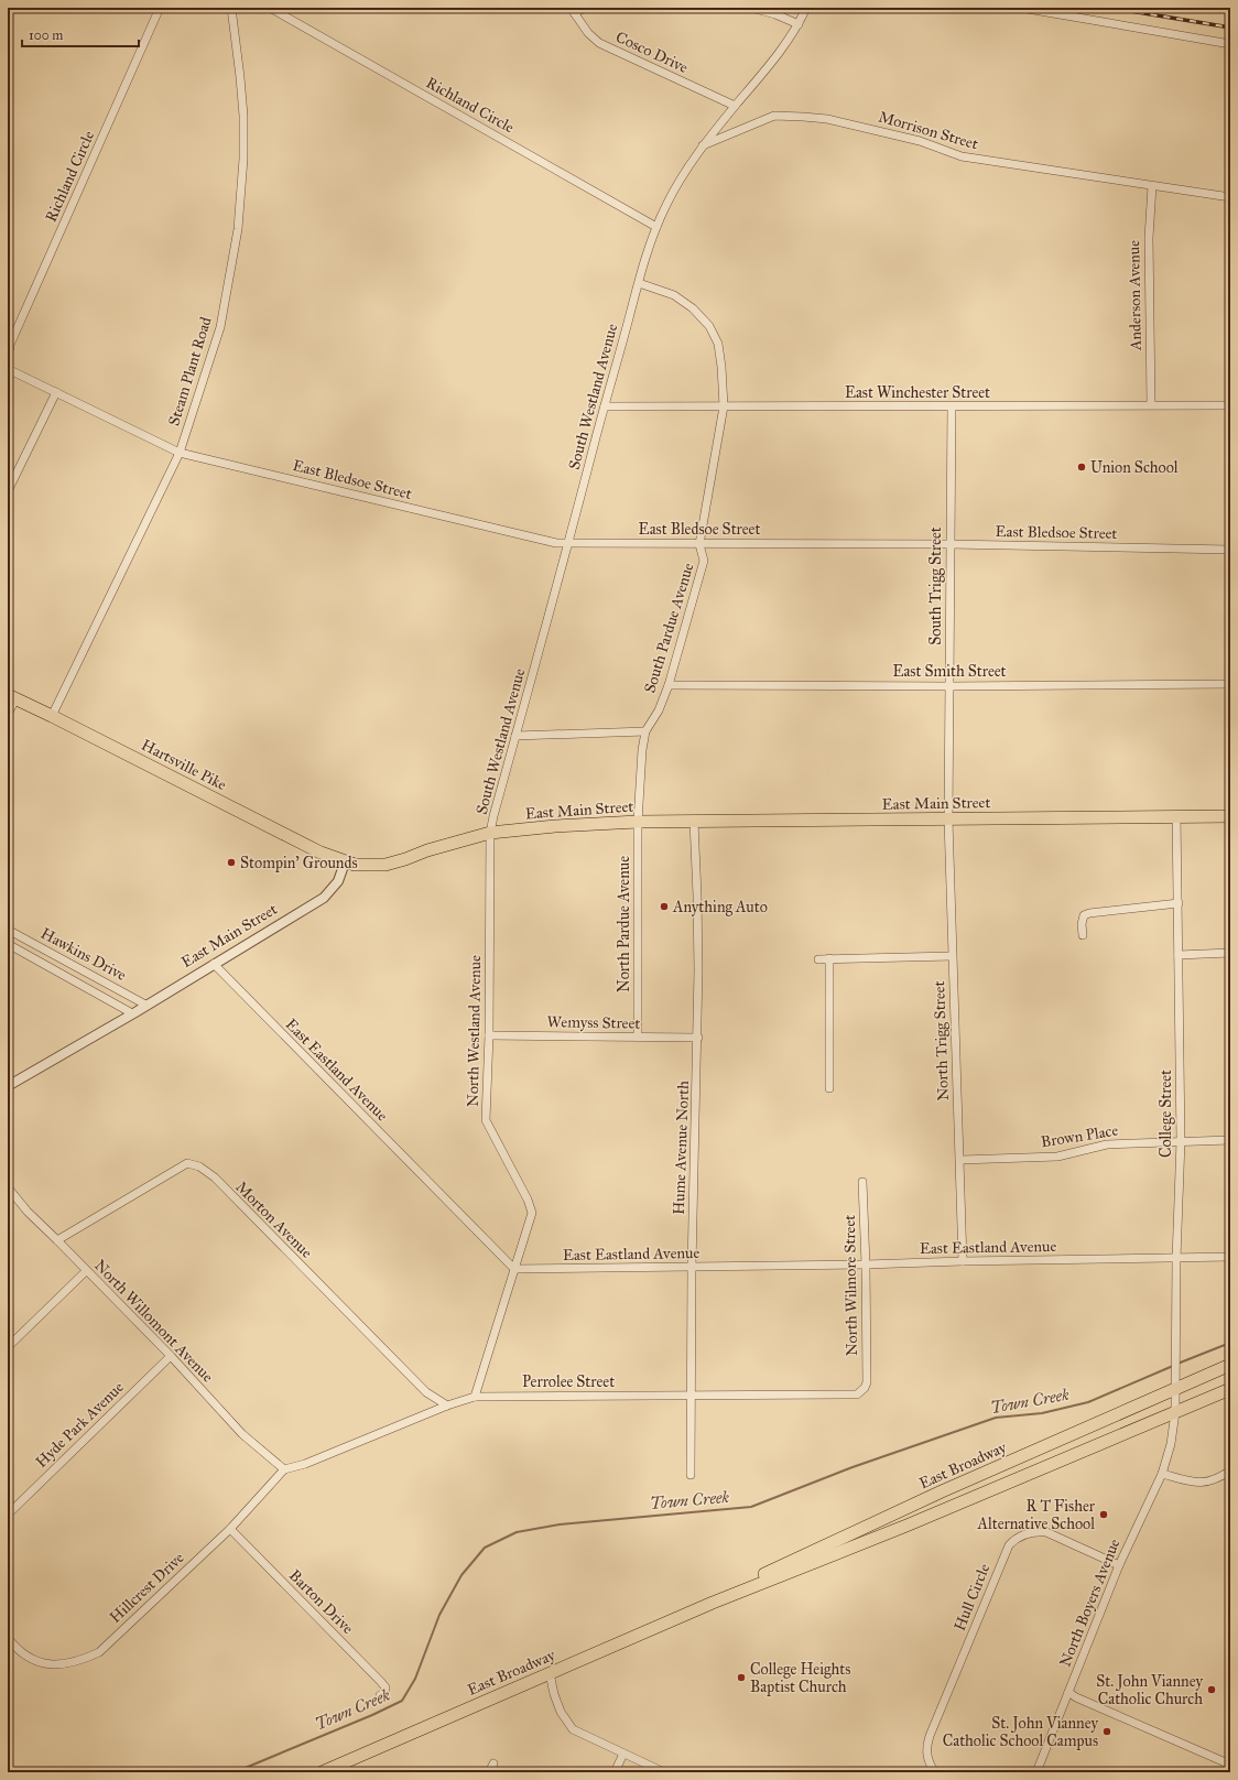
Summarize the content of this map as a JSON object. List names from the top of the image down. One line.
{"streets":{"main road":["Hartsville Pike","East Main Street","East Broadway"],"street":["Cosco Drive","Richland Circle","Morrison Street","Anderson Avenue","Steam Plant Road","East Winchester Street","South Westland Avenue","East Bledsoe Street","South Trigg Street","South Pardue Avenue","East Smith Street","North Pardue Avenue","Hawkins Drive","Wemyss Street","North Westland Avenue","North Trigg Street","East Eastland Avenue","College Street","Brown Place","Hume Avenue North","Morton Avenue","North Wilmore Street","North Willomont Avenue","Perrolee Street","Hyde Park Avenue","Hillcrest Drive","Hull Circle","Barton Drive","North Boyers Avenue"]},"crossings":[["Cosco Drive","South Westland Avenue"],["Richland Circle","South Westland Avenue"],["Morrison Street","Anderson Avenue"],["Morrison Street","South Westland Avenue"],["Anderson Avenue","East Winchester Street"],["Steam Plant Road","East Bledsoe Street"],["Steam Plant Road","Hartsville Pike"],["East Winchester Street","South Westland Avenue"],["East Winchester Street","South Trigg Street"],["East Winchester Street","South Pardue Avenue"],["South Westland Avenue","East Bledsoe Street"],["South Westland Avenue","South Pardue Avenue"],["South Westland Avenue","East Main Street"],["South Westland Avenue","North Westland Avenue"],["East Bledsoe Street","South Trigg Street"],["East Bledsoe Street","South Pardue Avenue"],["South Trigg Street","East Smith Street"],["South Trigg Street","East Main Street"],["South Trigg Street","North Trigg Street"],["South Pardue Avenue","East Smith Street"],["South Pardue Avenue","East Main Street"],["South Pardue Avenue","North Pardue Avenue"],["Hartsville Pike","East Main Street"],["East Main Street","Hawkins Drive"],["East Main Street","North Westland Avenue"],["East Main Street","North Trigg Street"],["East Main Street","East Eastland Avenue"],["East Main Street","College Street"],["East Main Street","Hume Avenue North"],["North Pardue Avenue","Wemyss Street"],["Wemyss Street","North Westland Avenue"],["Wemyss Street","Hume Avenue North"],["North Westland Avenue","East Eastland Avenue"],["North Westland Avenue","Perrolee Street"],["North Trigg Street","East Eastland Avenue"],["North Trigg Street","Brown Place"],["East Eastland Avenue","College Street"],["East Eastland Avenue","Hume Avenue North"],["East Eastland Avenue","North Wilmore Street"],["College Street","Brown Place"],["College Street","East Broadway"],["College Street","North Boyers Avenue"],["Hume Avenue North","Perrolee Street"],["Morton Avenue","North Willomont Avenue"],["Morton Avenue","Perrolee Street"],["North Wilmore Street","Perrolee Street"],["North Willomont Avenue","Perrolee Street"],["North Willomont Avenue","Hyde Park Avenue"],["North Willomont Avenue","Hillcrest Drive"],["Perrolee Street","Hillcrest Drive"],["Hillcrest Drive","Barton Drive"],["Hull Circle","North Boyers Avenue"]],"water":["Town Creek"],"places":["Union School","Stompin’ Grounds","Anything Auto","R T Fisher Alternative School","College Heights Baptist Church","St. John Vianney Catholic Church","St. John Vianney Catholic School Campus"],"scale_bar":"100 m"}
